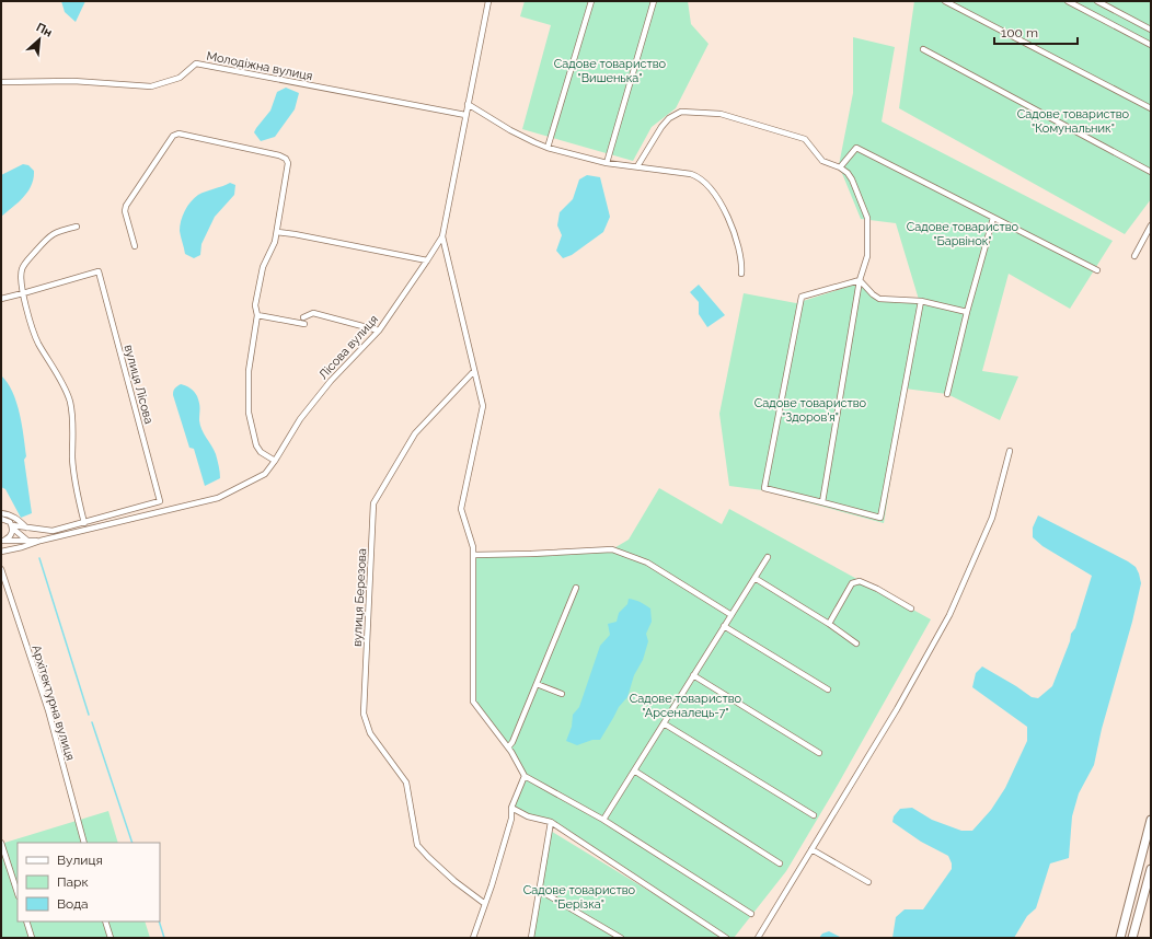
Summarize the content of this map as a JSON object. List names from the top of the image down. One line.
{"streets":{"street":["Молодіжна вулиця","Лісова вулиця","вулиця Лісова","вулиця Березова","Архітектурна вулиця"]},"crossings":[["Молодіжна вулиця","Лісова вулиця"]],"parks":["Садове товариство \"Вишенька\"","Садове товариство \"Комунальник\"","Садове товариство \"Барвінок\"","Садове товариство \"Здоров'я\"","Садове товариство \"Арсеналець-7\"","Садове товариство \"Берізка\""],"legend":["Вулиця","Парк","Вода"],"scale_bar":"100 m","north":"top right"}
